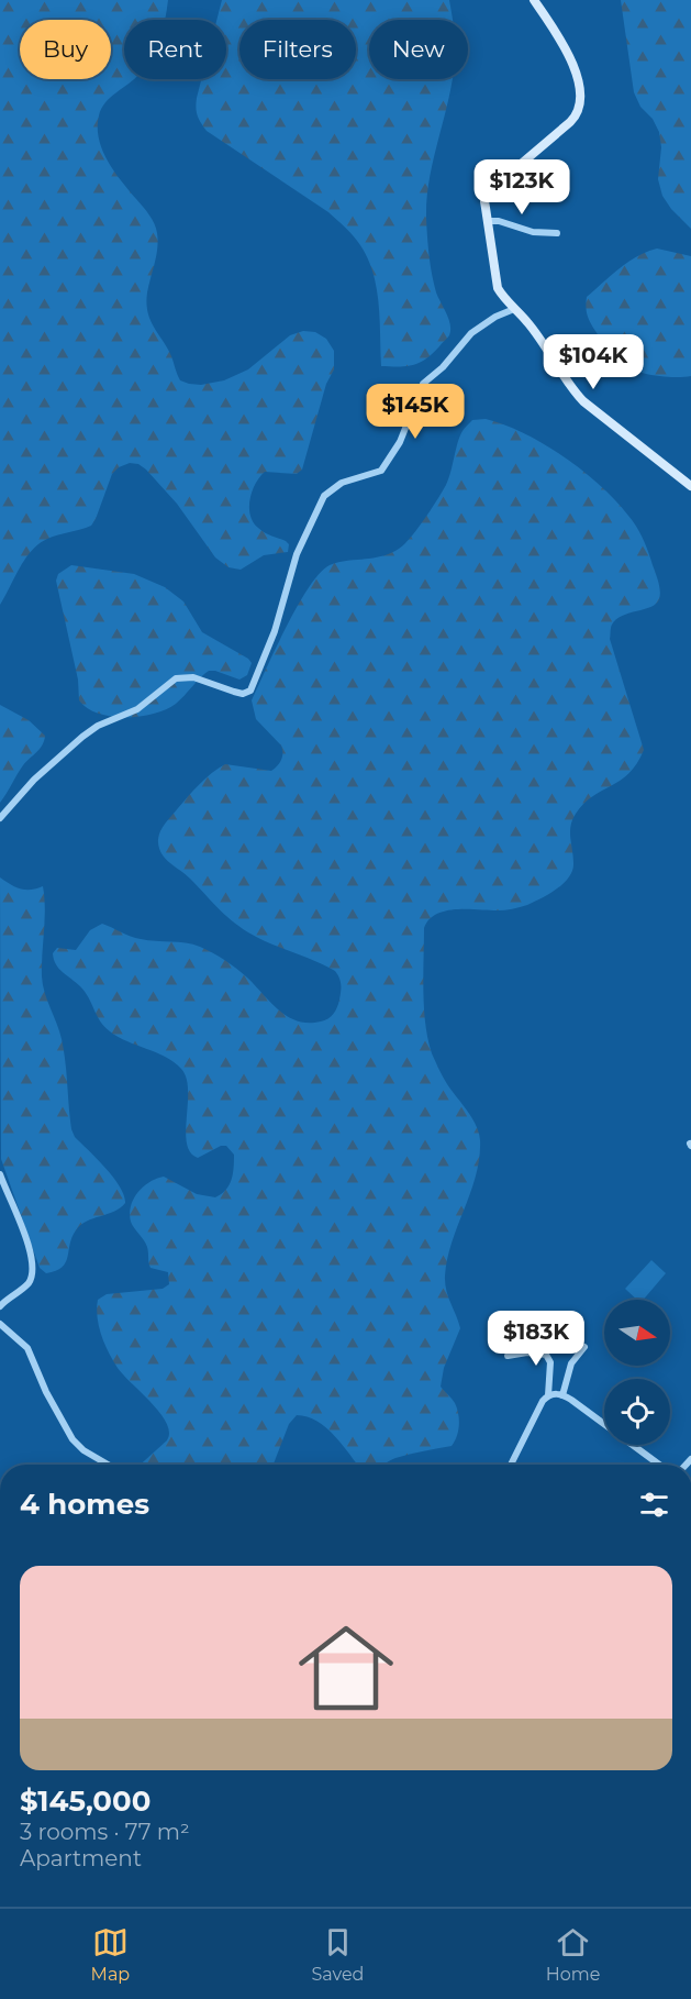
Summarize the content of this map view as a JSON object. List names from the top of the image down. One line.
{"north":"right","page":{"chip":["Buy","Rent","Filters","New"],"price":["$123K","$104K","$145K","$183K"],"heading":"4 homes","list":[{"name":"$145,000","note":"3 rooms · 77 m² · Apartment"}],"tabs":["Map","Saved","Home"]}}
